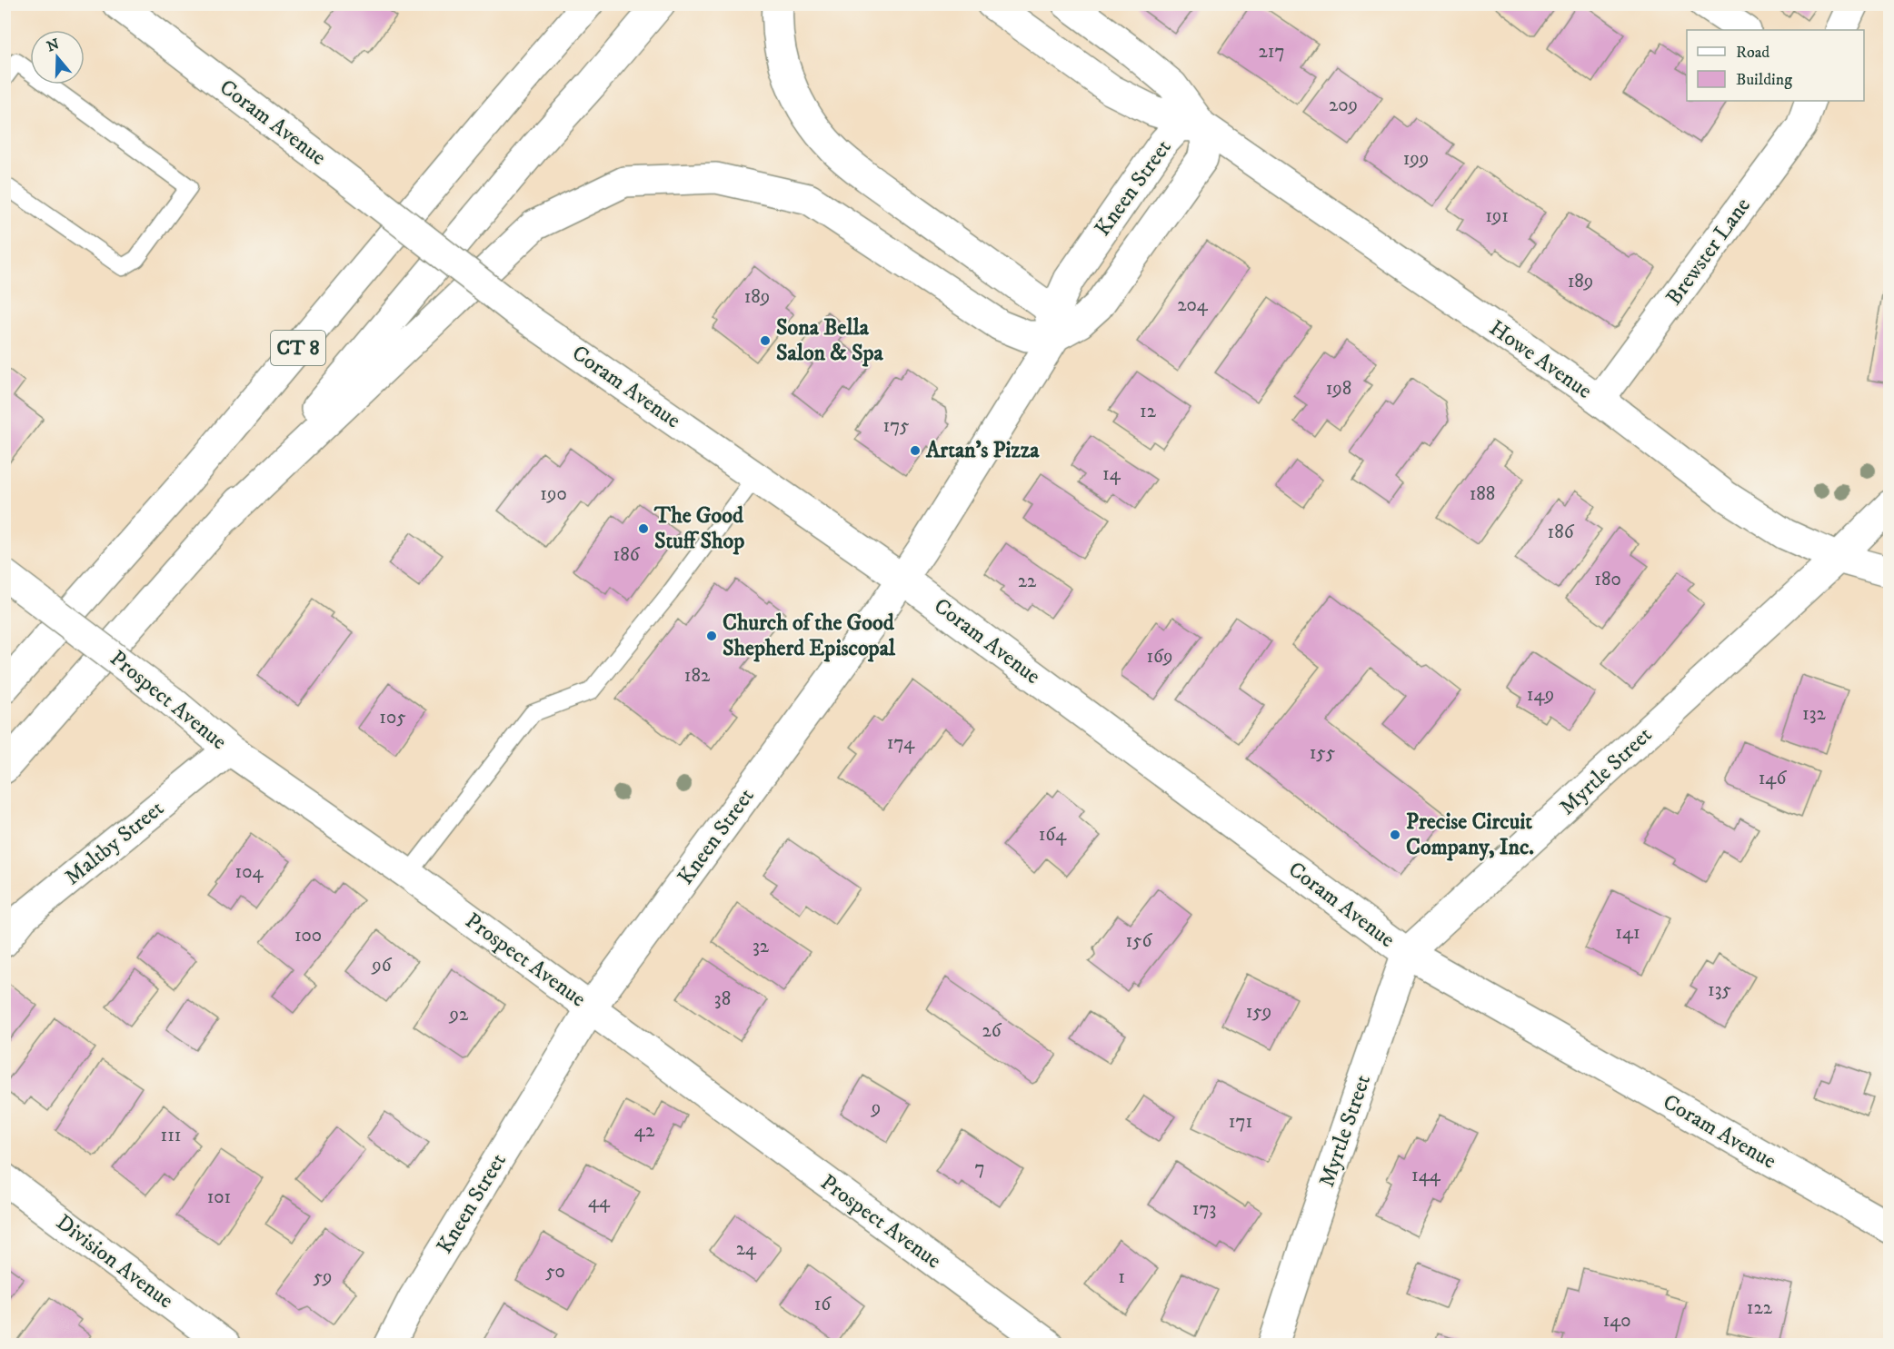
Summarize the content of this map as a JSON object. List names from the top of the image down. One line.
{"streets":{"main road":["Coram Avenue","Kneen Street","Brewster Lane","CT 8","Howe Avenue","Prospect Avenue","Myrtle Street","Maltby Street","Division Avenue"]},"crossings":[["Coram Avenue","Kneen Street"],["Coram Avenue","Myrtle Street"],["Kneen Street","Howe Avenue"],["Kneen Street","Prospect Avenue"],["Brewster Lane","Howe Avenue"],["Howe Avenue","Myrtle Street"],["Prospect Avenue","Maltby Street"]],"places":["Sona Bella Salon & Spa","Artan's Pizza","The Good Stuff Shop","Church of the Good Shepherd Episcopal","Precise Circuit Company, Inc."],"house_numbers":["217","209","199","191","189","189","204","198","12","175","14","190","188","186","186","180","22","169","182","149","132","105","174","155","146","164","104","141","100","156","32","96","135","38","159","92","26","9","171","42","111","7","144","101","44","173","24","50","59","1","16","122","140"],"legend":["Road","Building"],"north":"top"}
